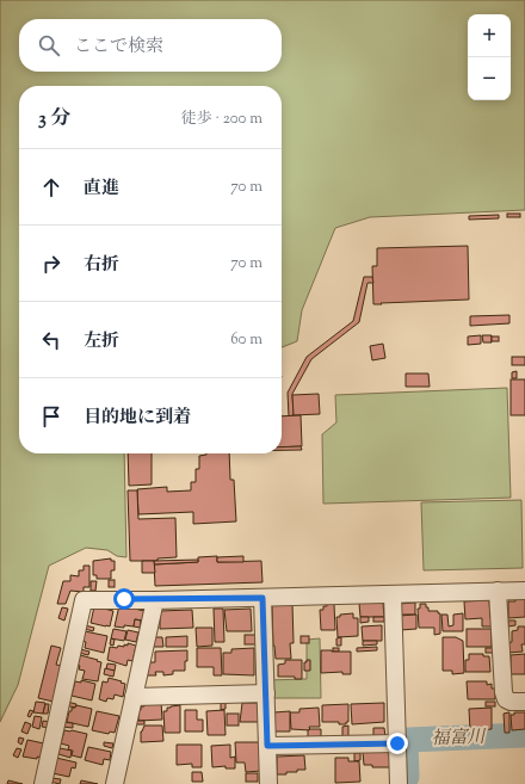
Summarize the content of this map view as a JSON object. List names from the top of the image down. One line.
{"water":["福富川"],"page":{"map_buttons":["+","−"],"search":"ここで検索","heading":["3 分","徒歩 · 200 m"],"list":[["直進","70 m"],["右折","70 m"],["左折","60 m"],"目的地に到着"]}}
